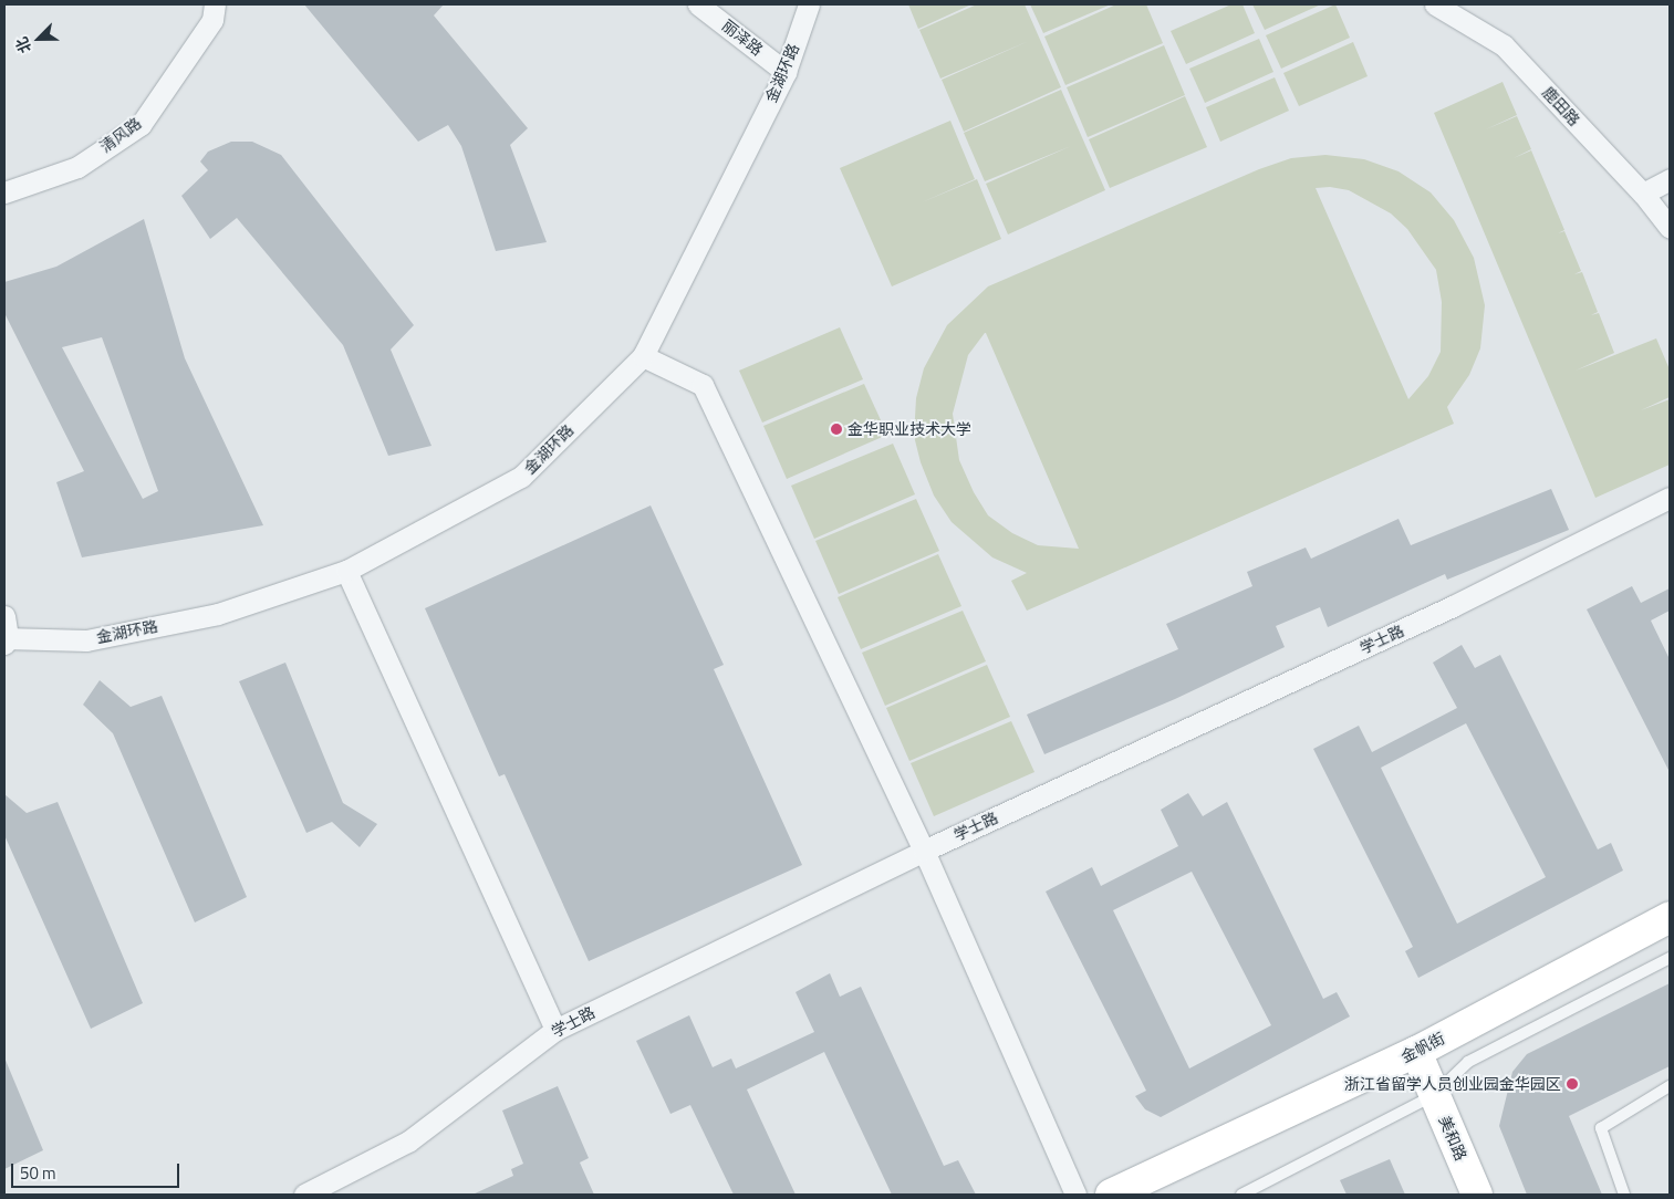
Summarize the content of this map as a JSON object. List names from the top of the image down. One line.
{"streets":{"street":["丽泽路","金湖环路","鹿田路","清风路","学士路","金帆街","美和路"]},"crossings":[["丽泽路","金湖环路"],["金帆街","美和路"]],"places":["金华职业技术大学","浙江省留学人员创业园金华园区"],"scale_bar":"50 m","north":"bottom left"}
